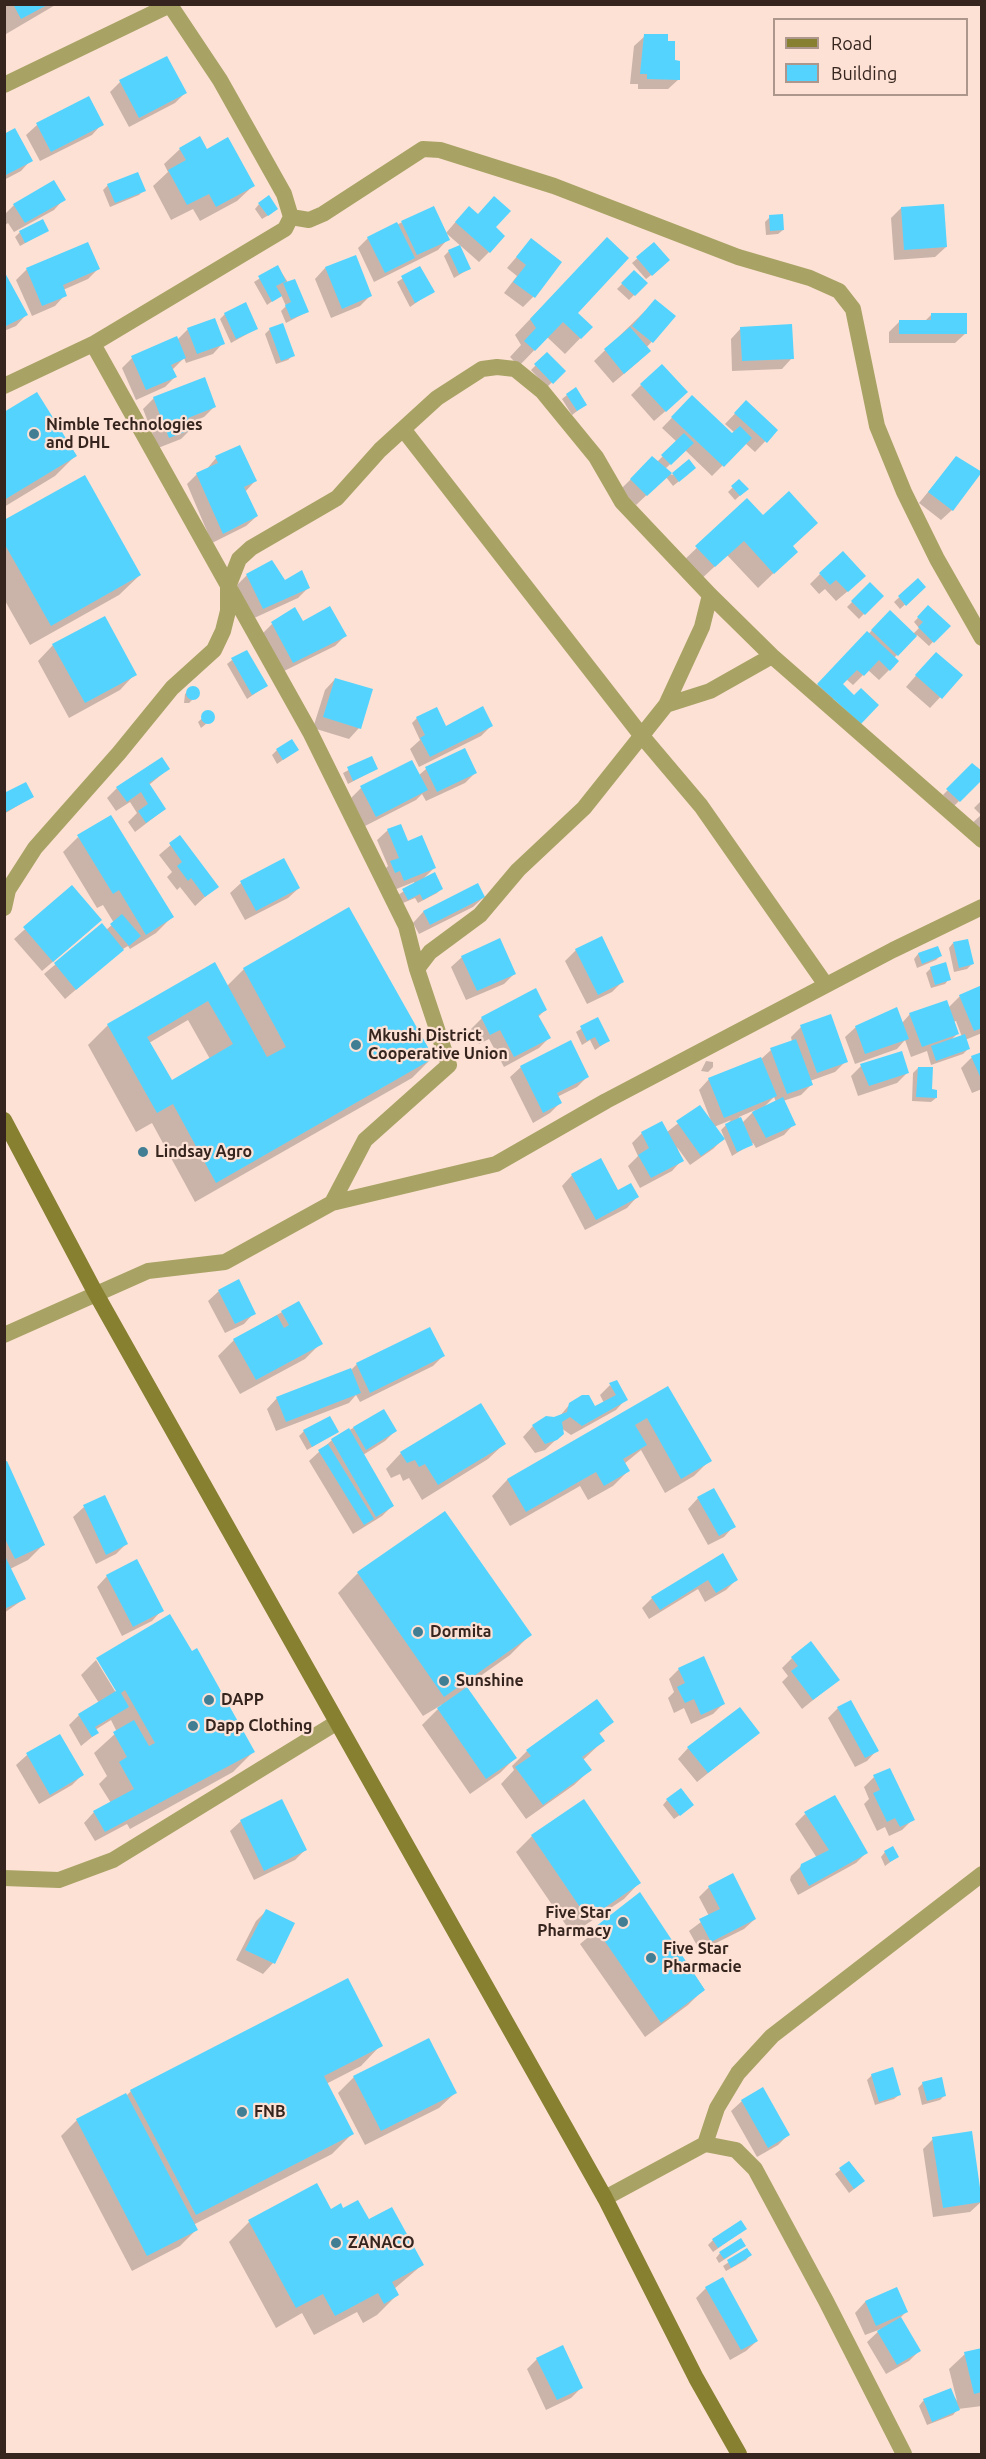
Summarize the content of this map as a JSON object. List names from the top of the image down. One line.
{"places":["Nimble Technologies and DHL","Mkushi District Cooperative Union","Lindsay Agro","Dormita","Sunshine","DAPP","Dapp Clothing","Five Star Pharmacy","Five Star Pharmacie","FNB","ZANACO"],"legend":["Road","Building"]}
